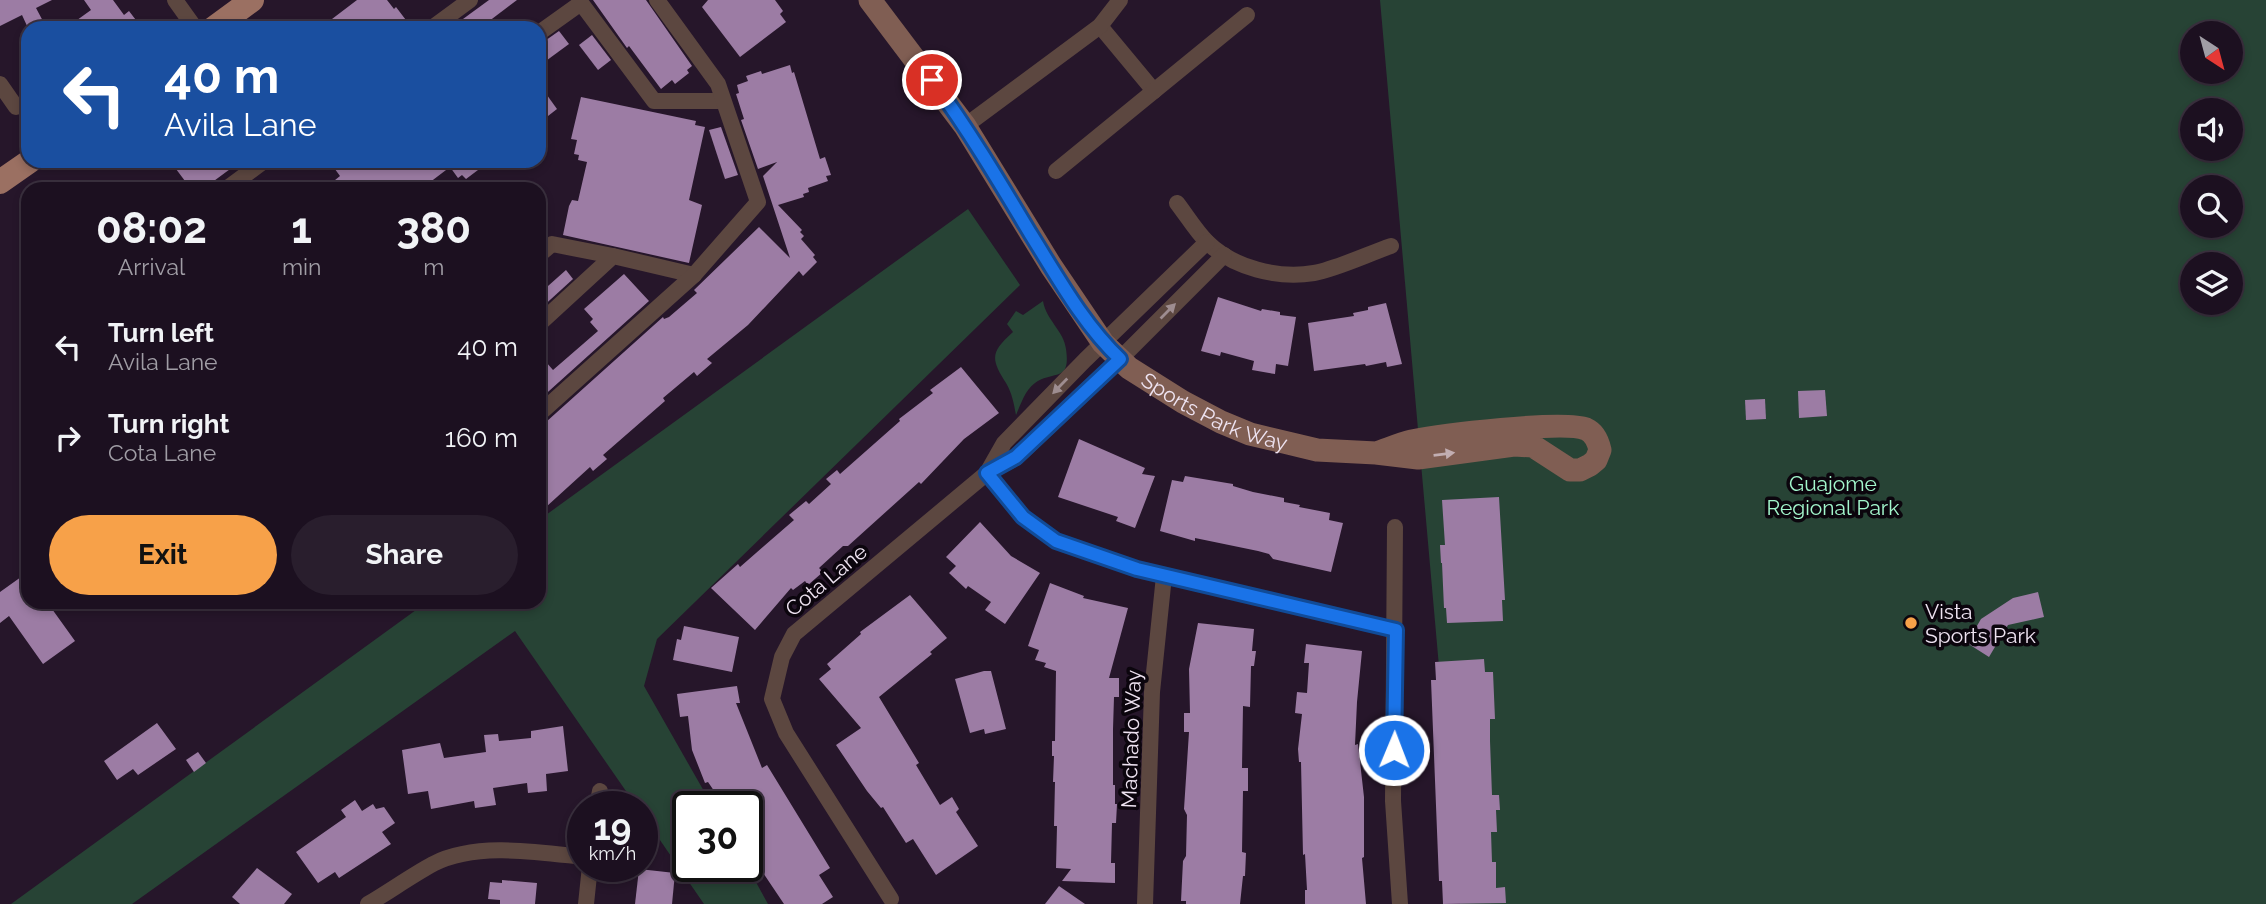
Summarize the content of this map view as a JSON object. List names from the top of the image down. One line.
{"streets":{"street":["Sports Park Way","Cota Lane","Machado Way"]},"crossings":[["Sports Park Way","Cota Lane"]],"parks":["Guajome Regional Park"],"places":["Vista Sports Park"],"north":"bottom right","page":{"turn":["40 m","Avila Lane"],"eta":["08:02","Arrival","1","min","380","m"],"list":[{"name":"Turn left","note":"Avila Lane","value":"40 m"},{"name":"Turn right","note":"Cota Lane","value":"160 m"}],"buttons":["Exit","Share"],"speed":"19 km/h","limit":"30"}}
